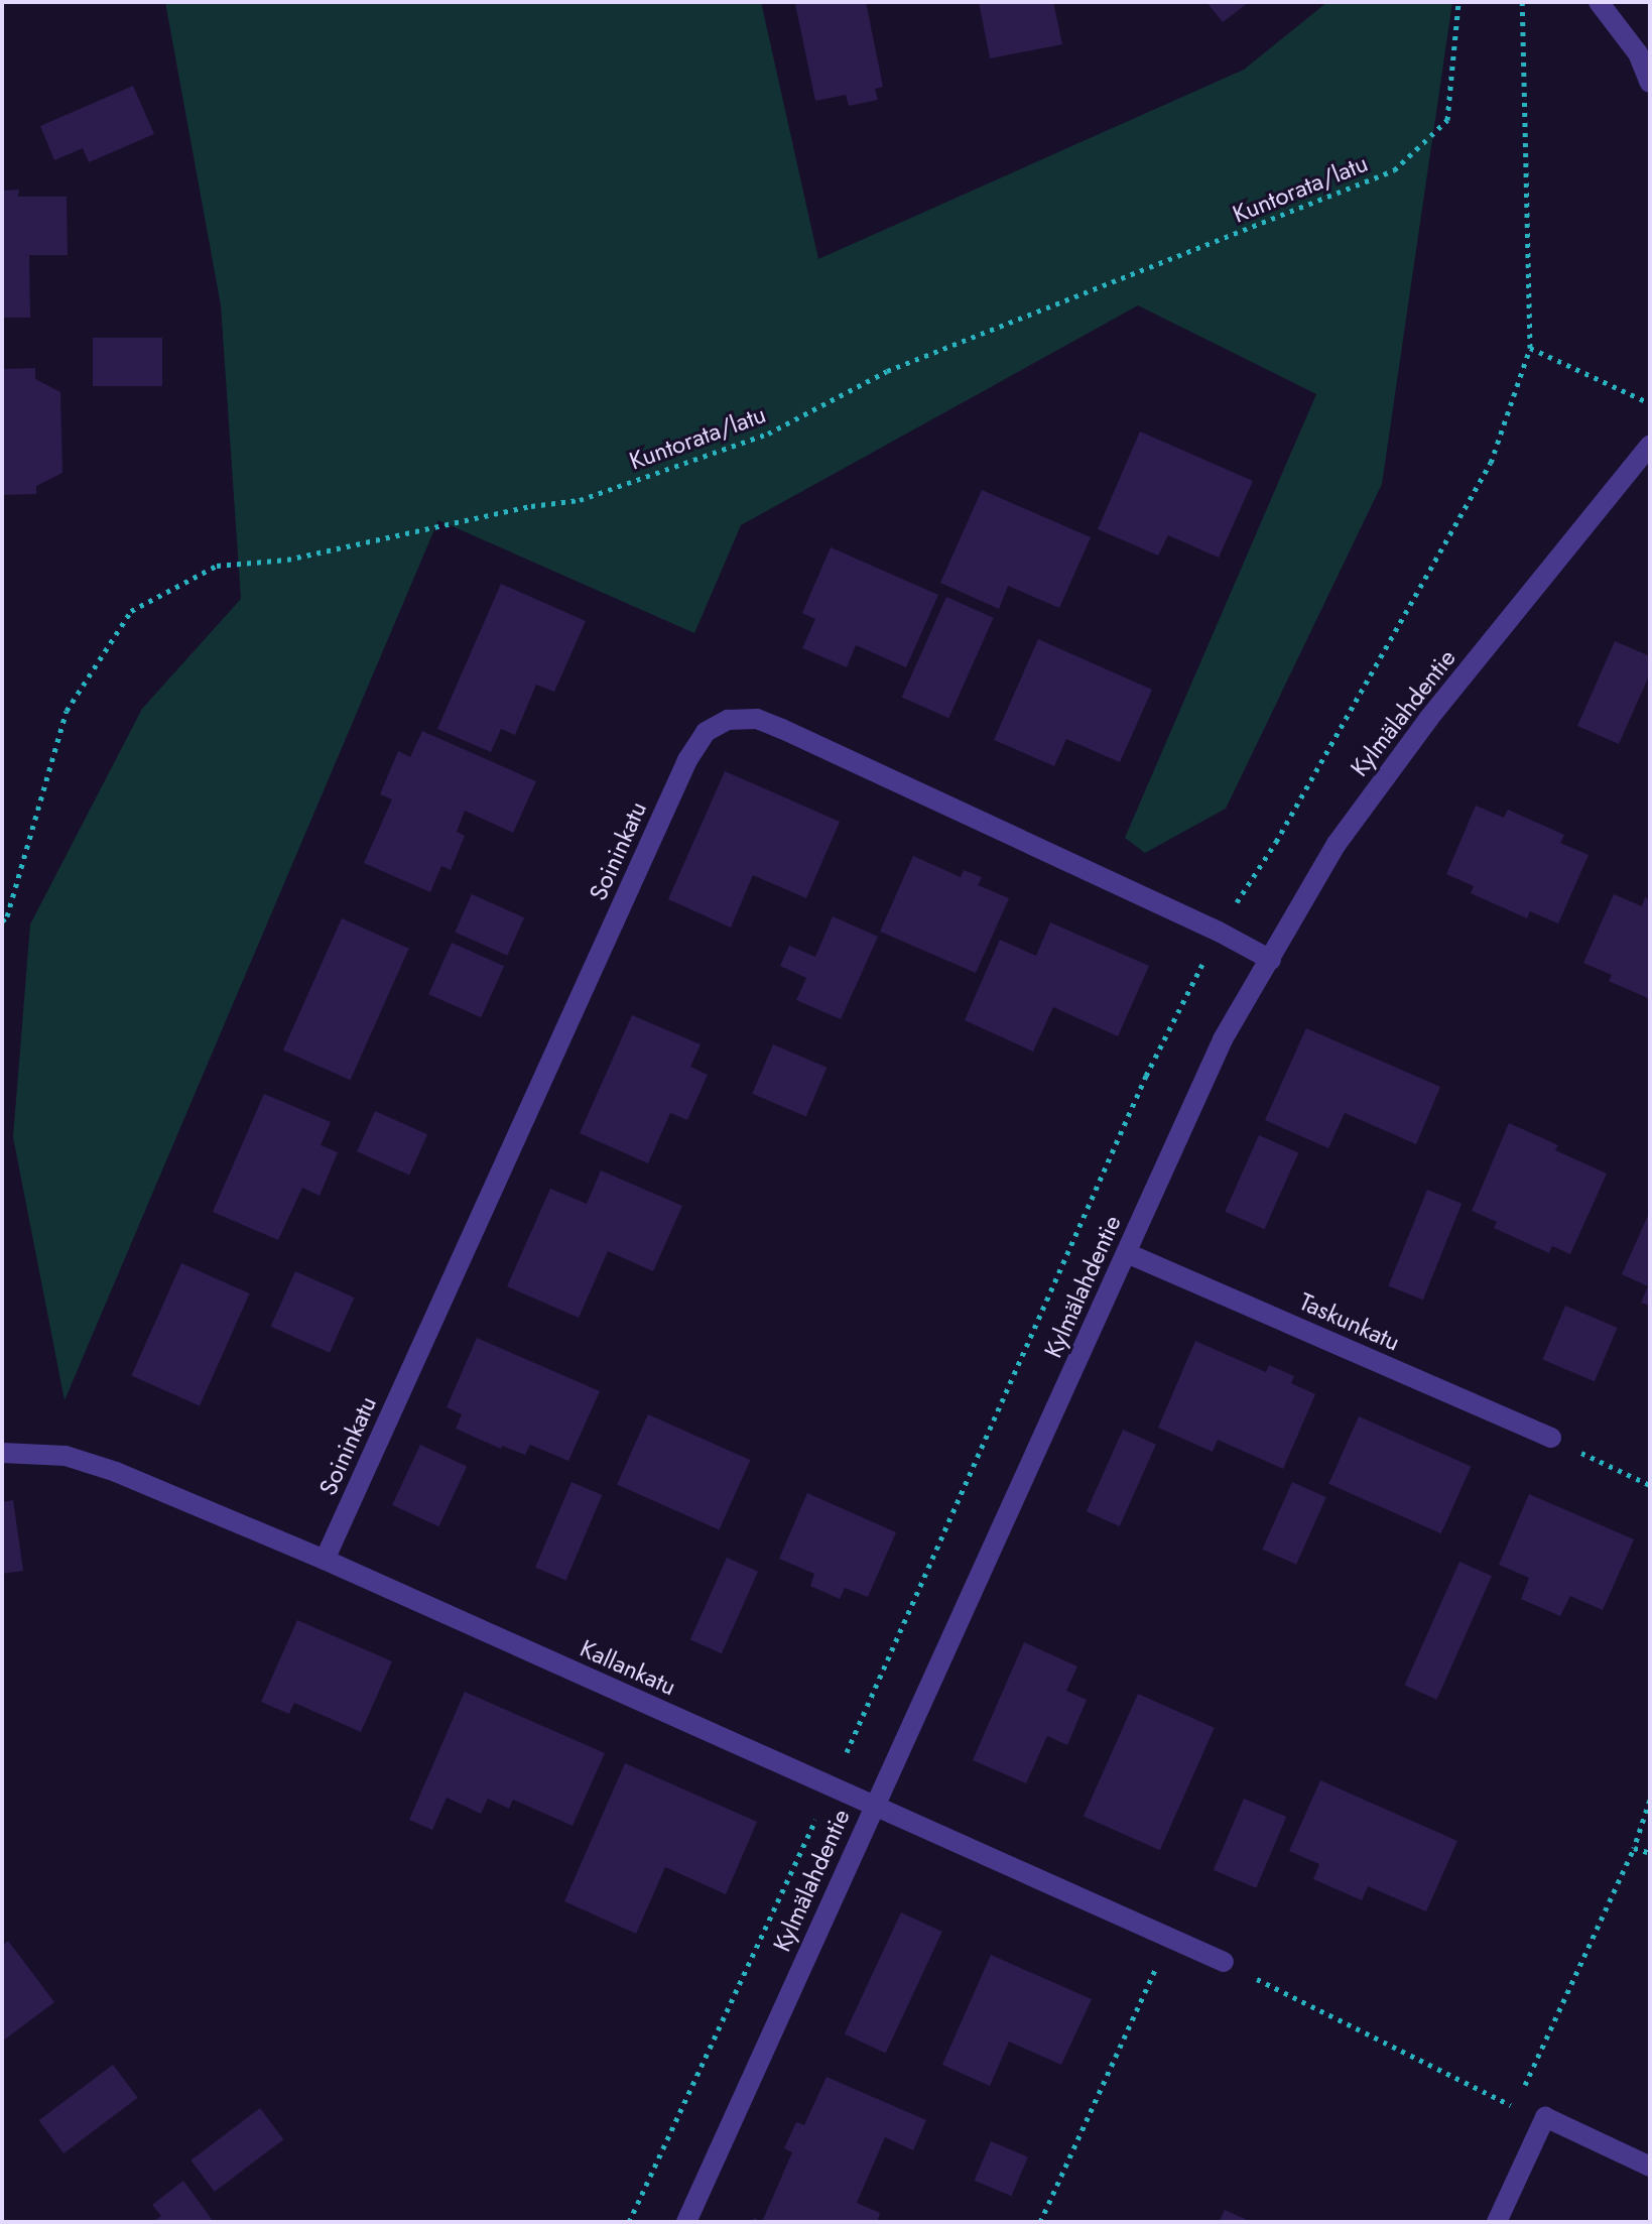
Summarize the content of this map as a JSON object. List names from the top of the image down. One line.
{"streets":{"street":["Kylmälahdentie","Soininkatu","Taskunkatu","Kallankatu"],"path":["Kuntorata/latu"]},"crossings":[["Kylmälahdentie","Soininkatu"],["Kylmälahdentie","Taskunkatu"],["Kylmälahdentie","Kallankatu"],["Soininkatu","Kallankatu"]]}
